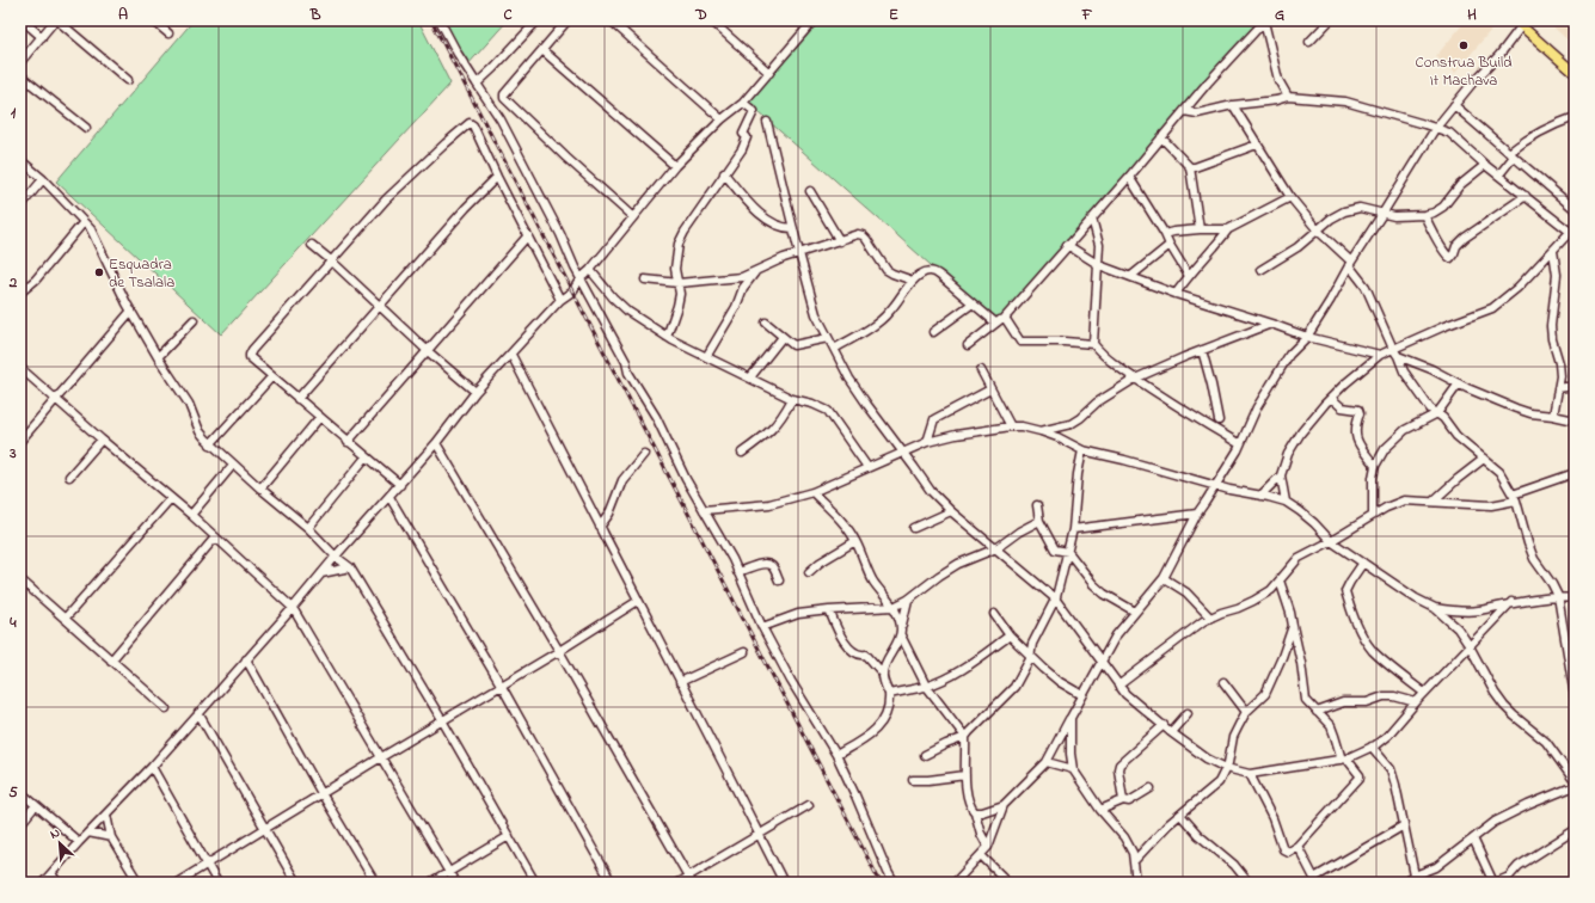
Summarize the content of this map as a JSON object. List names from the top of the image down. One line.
{"places":["Construa Build It Machava","Esquadra de Tsalala"],"north":"top left","grid":{"columns":["A","B","C","D","E","F","G","H"],"rows":["1","2","3","4","5"]}}
